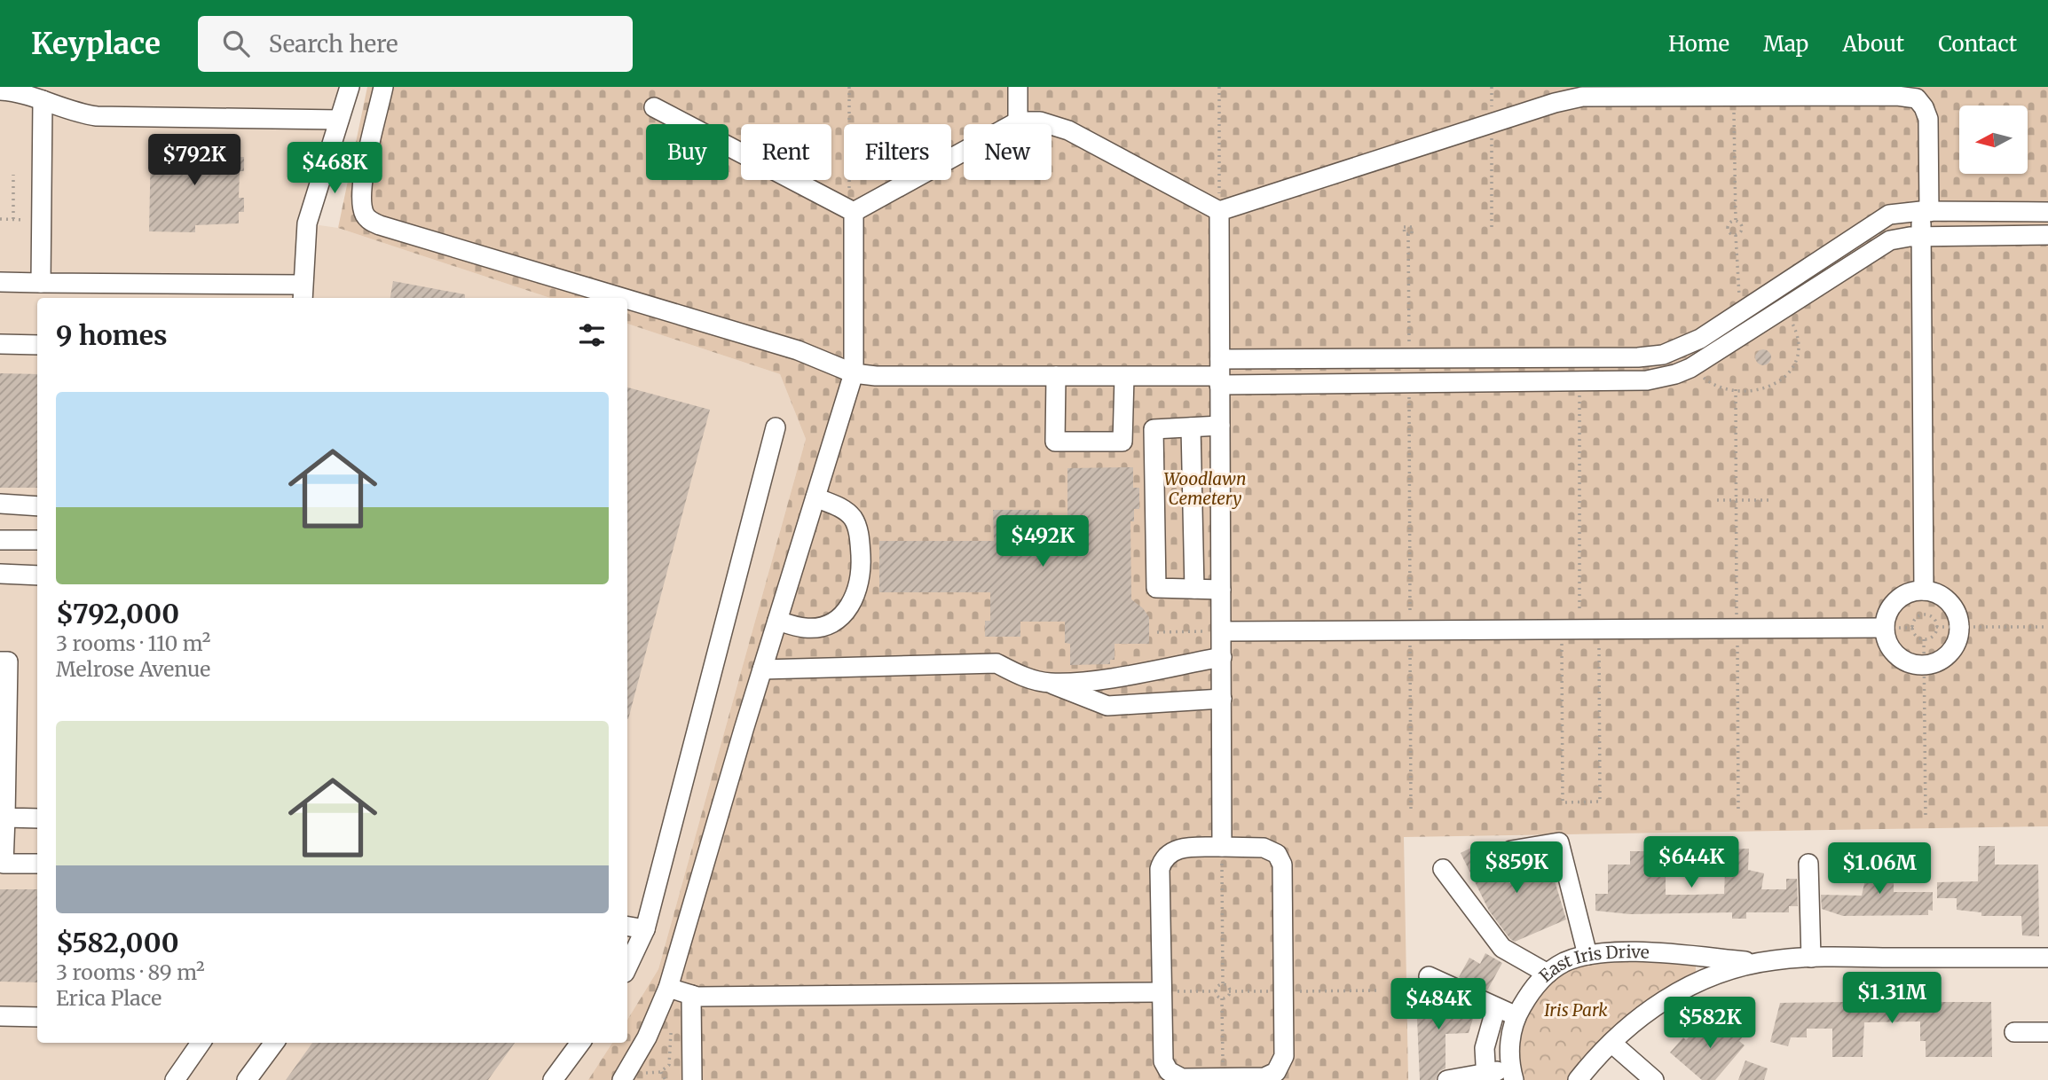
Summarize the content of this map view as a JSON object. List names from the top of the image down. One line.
{"streets":{"street":["East Iris Drive"]},"parks":["Woodlawn Cemetery","Iris Park"],"north":"left","page":{"header":"Keyplace","search":"Search here","nav":["Home","Map","About","Contact"],"chip":["Buy","Rent","Filters","New"],"price":["$792K","$468K","$492K","$644K","$859K","$1.06M","$1.31M","$484K","$582K"],"heading":"9 homes","list":[{"name":"$792,000","note":"3 rooms · 110 m² · Melrose Avenue"},{"name":"$582,000","note":"3 rooms · 89 m² · Erica Place"}]}}
